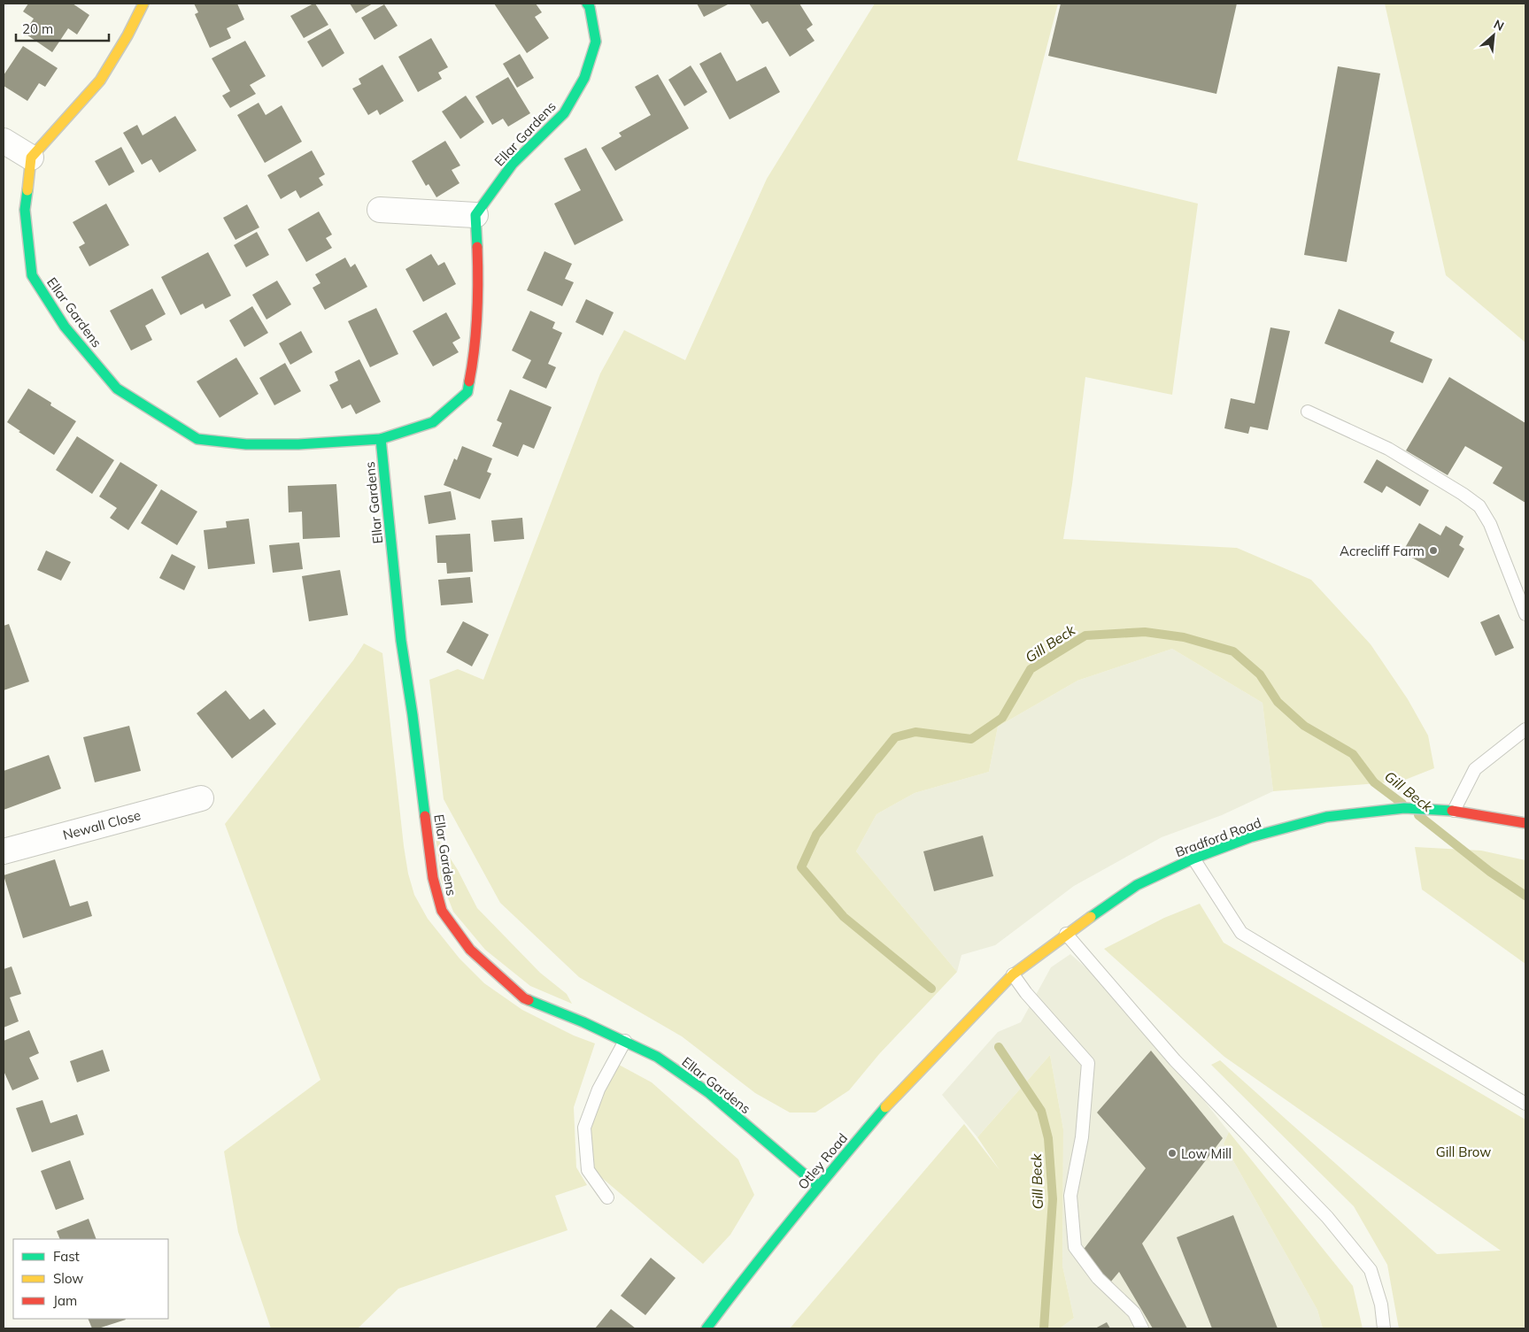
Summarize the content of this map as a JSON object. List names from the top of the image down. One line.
{"streets":{"street":["Ellar Gardens","Newall Close","Bradford Road","Otley Road"]},"crossings":[["Ellar Gardens","Otley Road"],["Bradford Road","Otley Road"]],"water":["Gill Beck"],"parks":["Gill Brow"],"places":["Acrecliff Farm","Low Mill"],"legend":["Fast","Slow","Jam"],"scale_bar":"20 m","north":"top right"}
